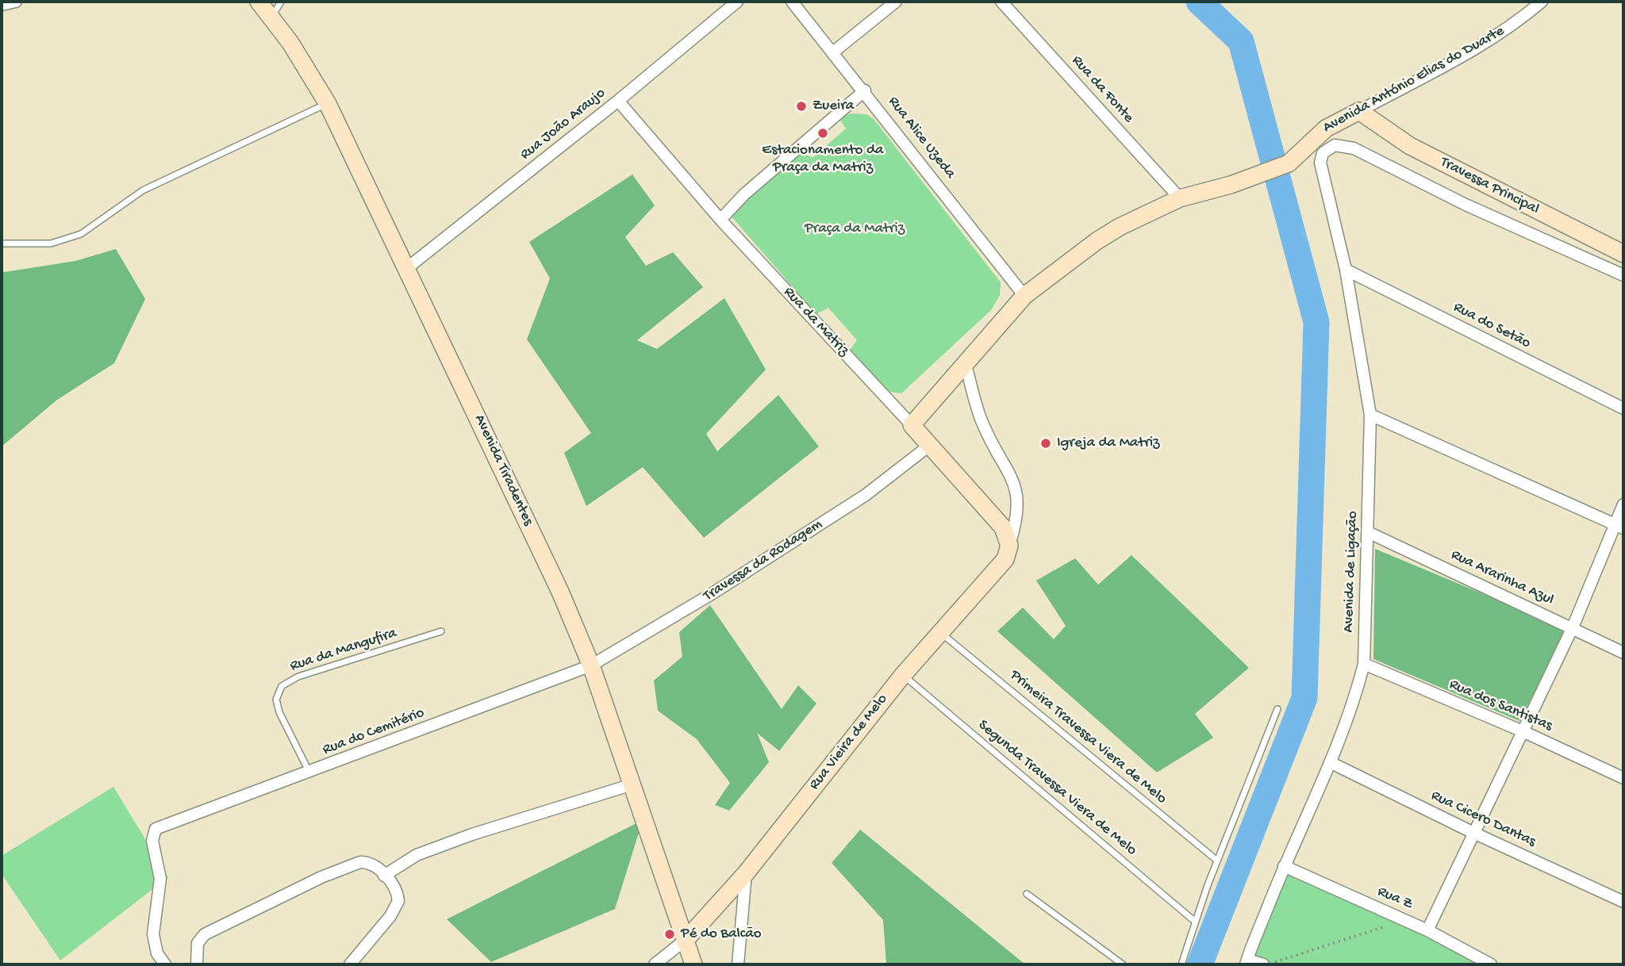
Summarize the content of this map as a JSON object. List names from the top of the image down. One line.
{"streets":{"street":["Avenida António Elias do Duarte","Rua da Fonte","Rua João Araujo","Rua Alice Uzeda","Travessa Principal","Rua da Matriz","Rua do Setão","Avenida Tiradentes","Travessa da Rodagem","Avenida de Ligação","Rua Ararinha Azul","Rua dos Santistas","Rua do Cemitério","Rua Vieira de Melo","Rua Cicero Dantas","Rua Z"],"lane":["Rua da Mangufira","Primeira Travessa Viera de Melo","Segunda Travessa Viera de Melo"]},"crossings":[["Avenida António Elias do Duarte","Rua da Fonte"],["Avenida António Elias do Duarte","Rua Alice Uzeda"],["Avenida António Elias do Duarte","Travessa Principal"],["Rua João Araujo","Rua da Matriz"],["Rua João Araujo","Avenida Tiradentes"],["Rua da Matriz","Travessa da Rodagem"],["Rua da Matriz","Rua Vieira de Melo"],["Rua do Setão","Avenida de Ligação"],["Avenida Tiradentes","Travessa da Rodagem"],["Avenida Tiradentes","Rua do Cemitério"],["Avenida Tiradentes","Rua Vieira de Melo"],["Travessa da Rodagem","Rua do Cemitério"],["Avenida de Ligação","Rua Ararinha Azul"],["Avenida de Ligação","Rua dos Santistas"],["Avenida de Ligação","Rua Cicero Dantas"],["Avenida de Ligação","Rua Z"],["Rua da Mangufira","Rua do Cemitério"],["Primeira Travessa Viera de Melo","Rua Vieira de Melo"],["Rua Vieira de Melo","Segunda Travessa Viera de Melo"]],"parks":["Praça da Matriz"],"places":["Zueira","Estacionamento da Praça da Matriz","Igreja da Matriz","Pé do Balcão"]}
